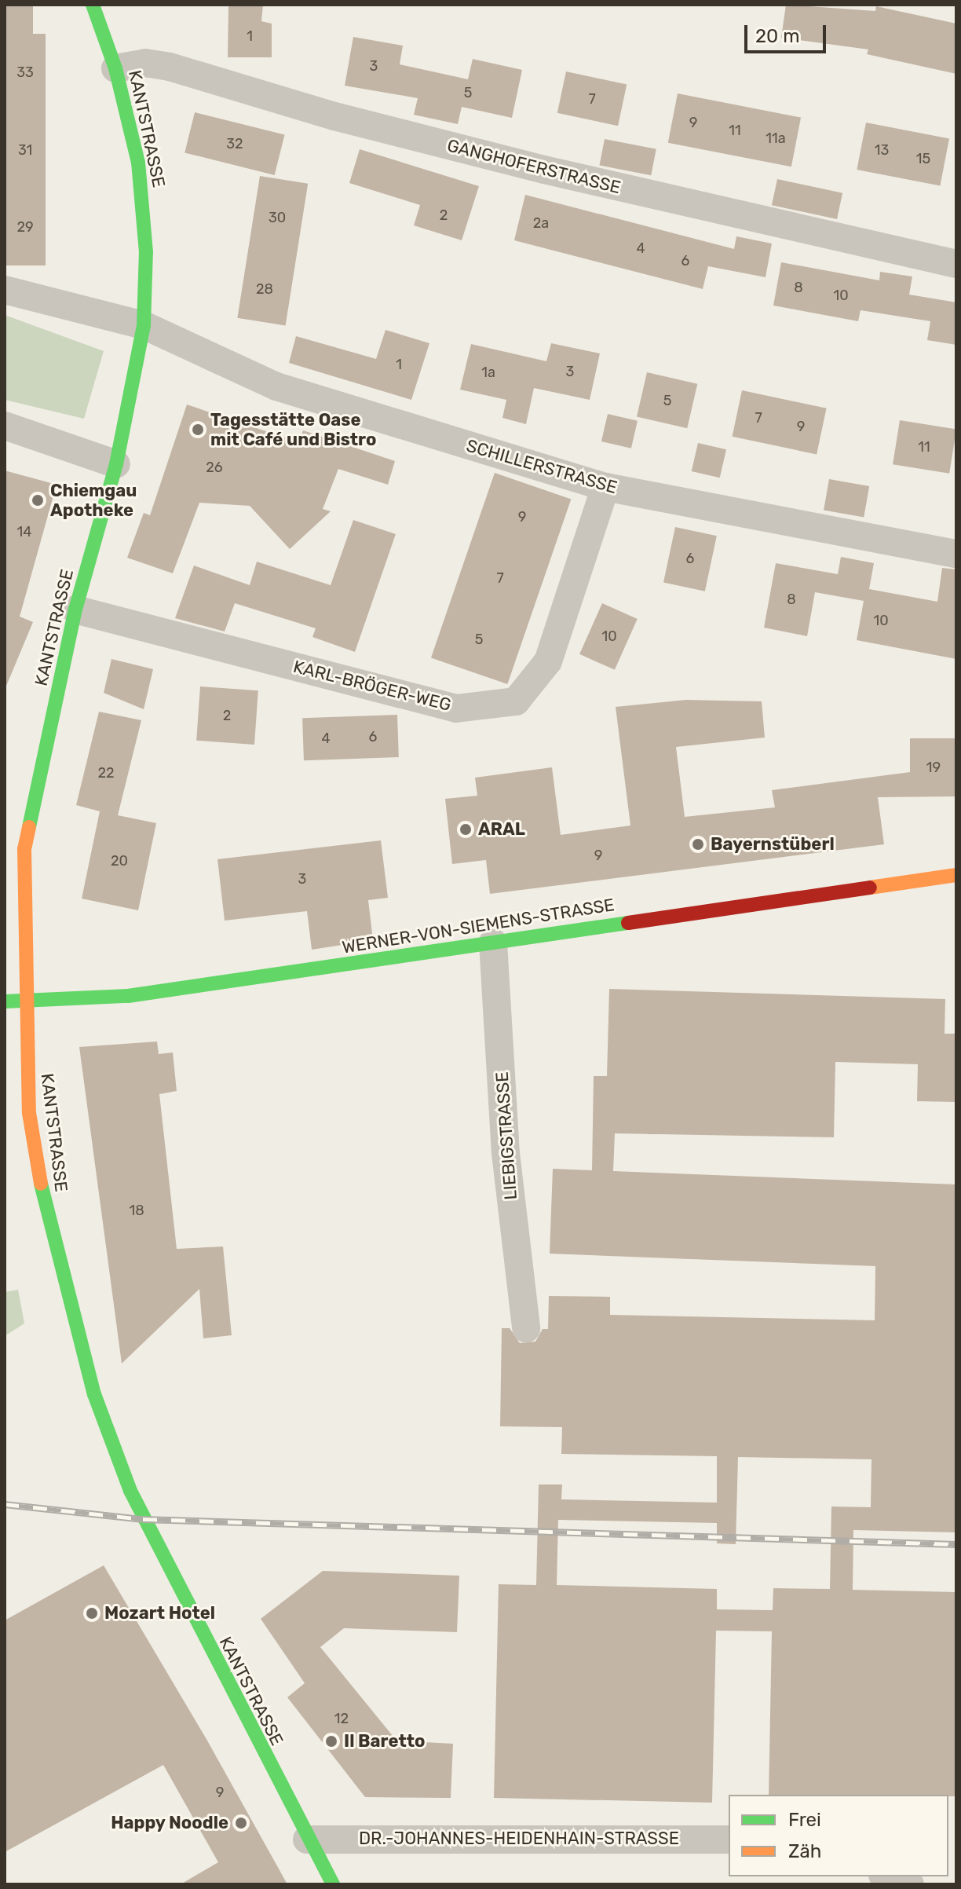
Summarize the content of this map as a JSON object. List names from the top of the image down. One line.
{"streets":{"main road":["KANTSTRASSE","WERNER-VON-SIEMENS-STRASSE"],"street":["GANGHOFERSTRASSE","SCHILLERSTRASSE","KARL-BRÖGER-WEG","LIEBIGSTRASSE","DR.-JOHANNES-HEIDENHAIN-STRASSE"]},"crossings":[["KANTSTRASSE","GANGHOFERSTRASSE"],["KANTSTRASSE","SCHILLERSTRASSE"],["KANTSTRASSE","KARL-BRÖGER-WEG"],["KANTSTRASSE","WERNER-VON-SIEMENS-STRASSE"],["KANTSTRASSE","DR.-JOHANNES-HEIDENHAIN-STRASSE"],["SCHILLERSTRASSE","KARL-BRÖGER-WEG"],["WERNER-VON-SIEMENS-STRASSE","LIEBIGSTRASSE"]],"places":["Tagesstätte Oase mit Café und Bistro","Chiemgau Apotheke","ARAL","Bayernstüberl","Mozart Hotel","Il Baretto","Happy Noodle"],"house_numbers":["1","3","33","5","7","9","11","11a","32","31","13","15","2","30","2a","29","4","6","8","28","10","1","3","1a","5","7","9","11","26","9","14","6","7","8","10","10","5","2","6","4","19","22","9","20","3","18","12","9"],"legend":["Frei","Zäh"],"scale_bar":"20 m"}
